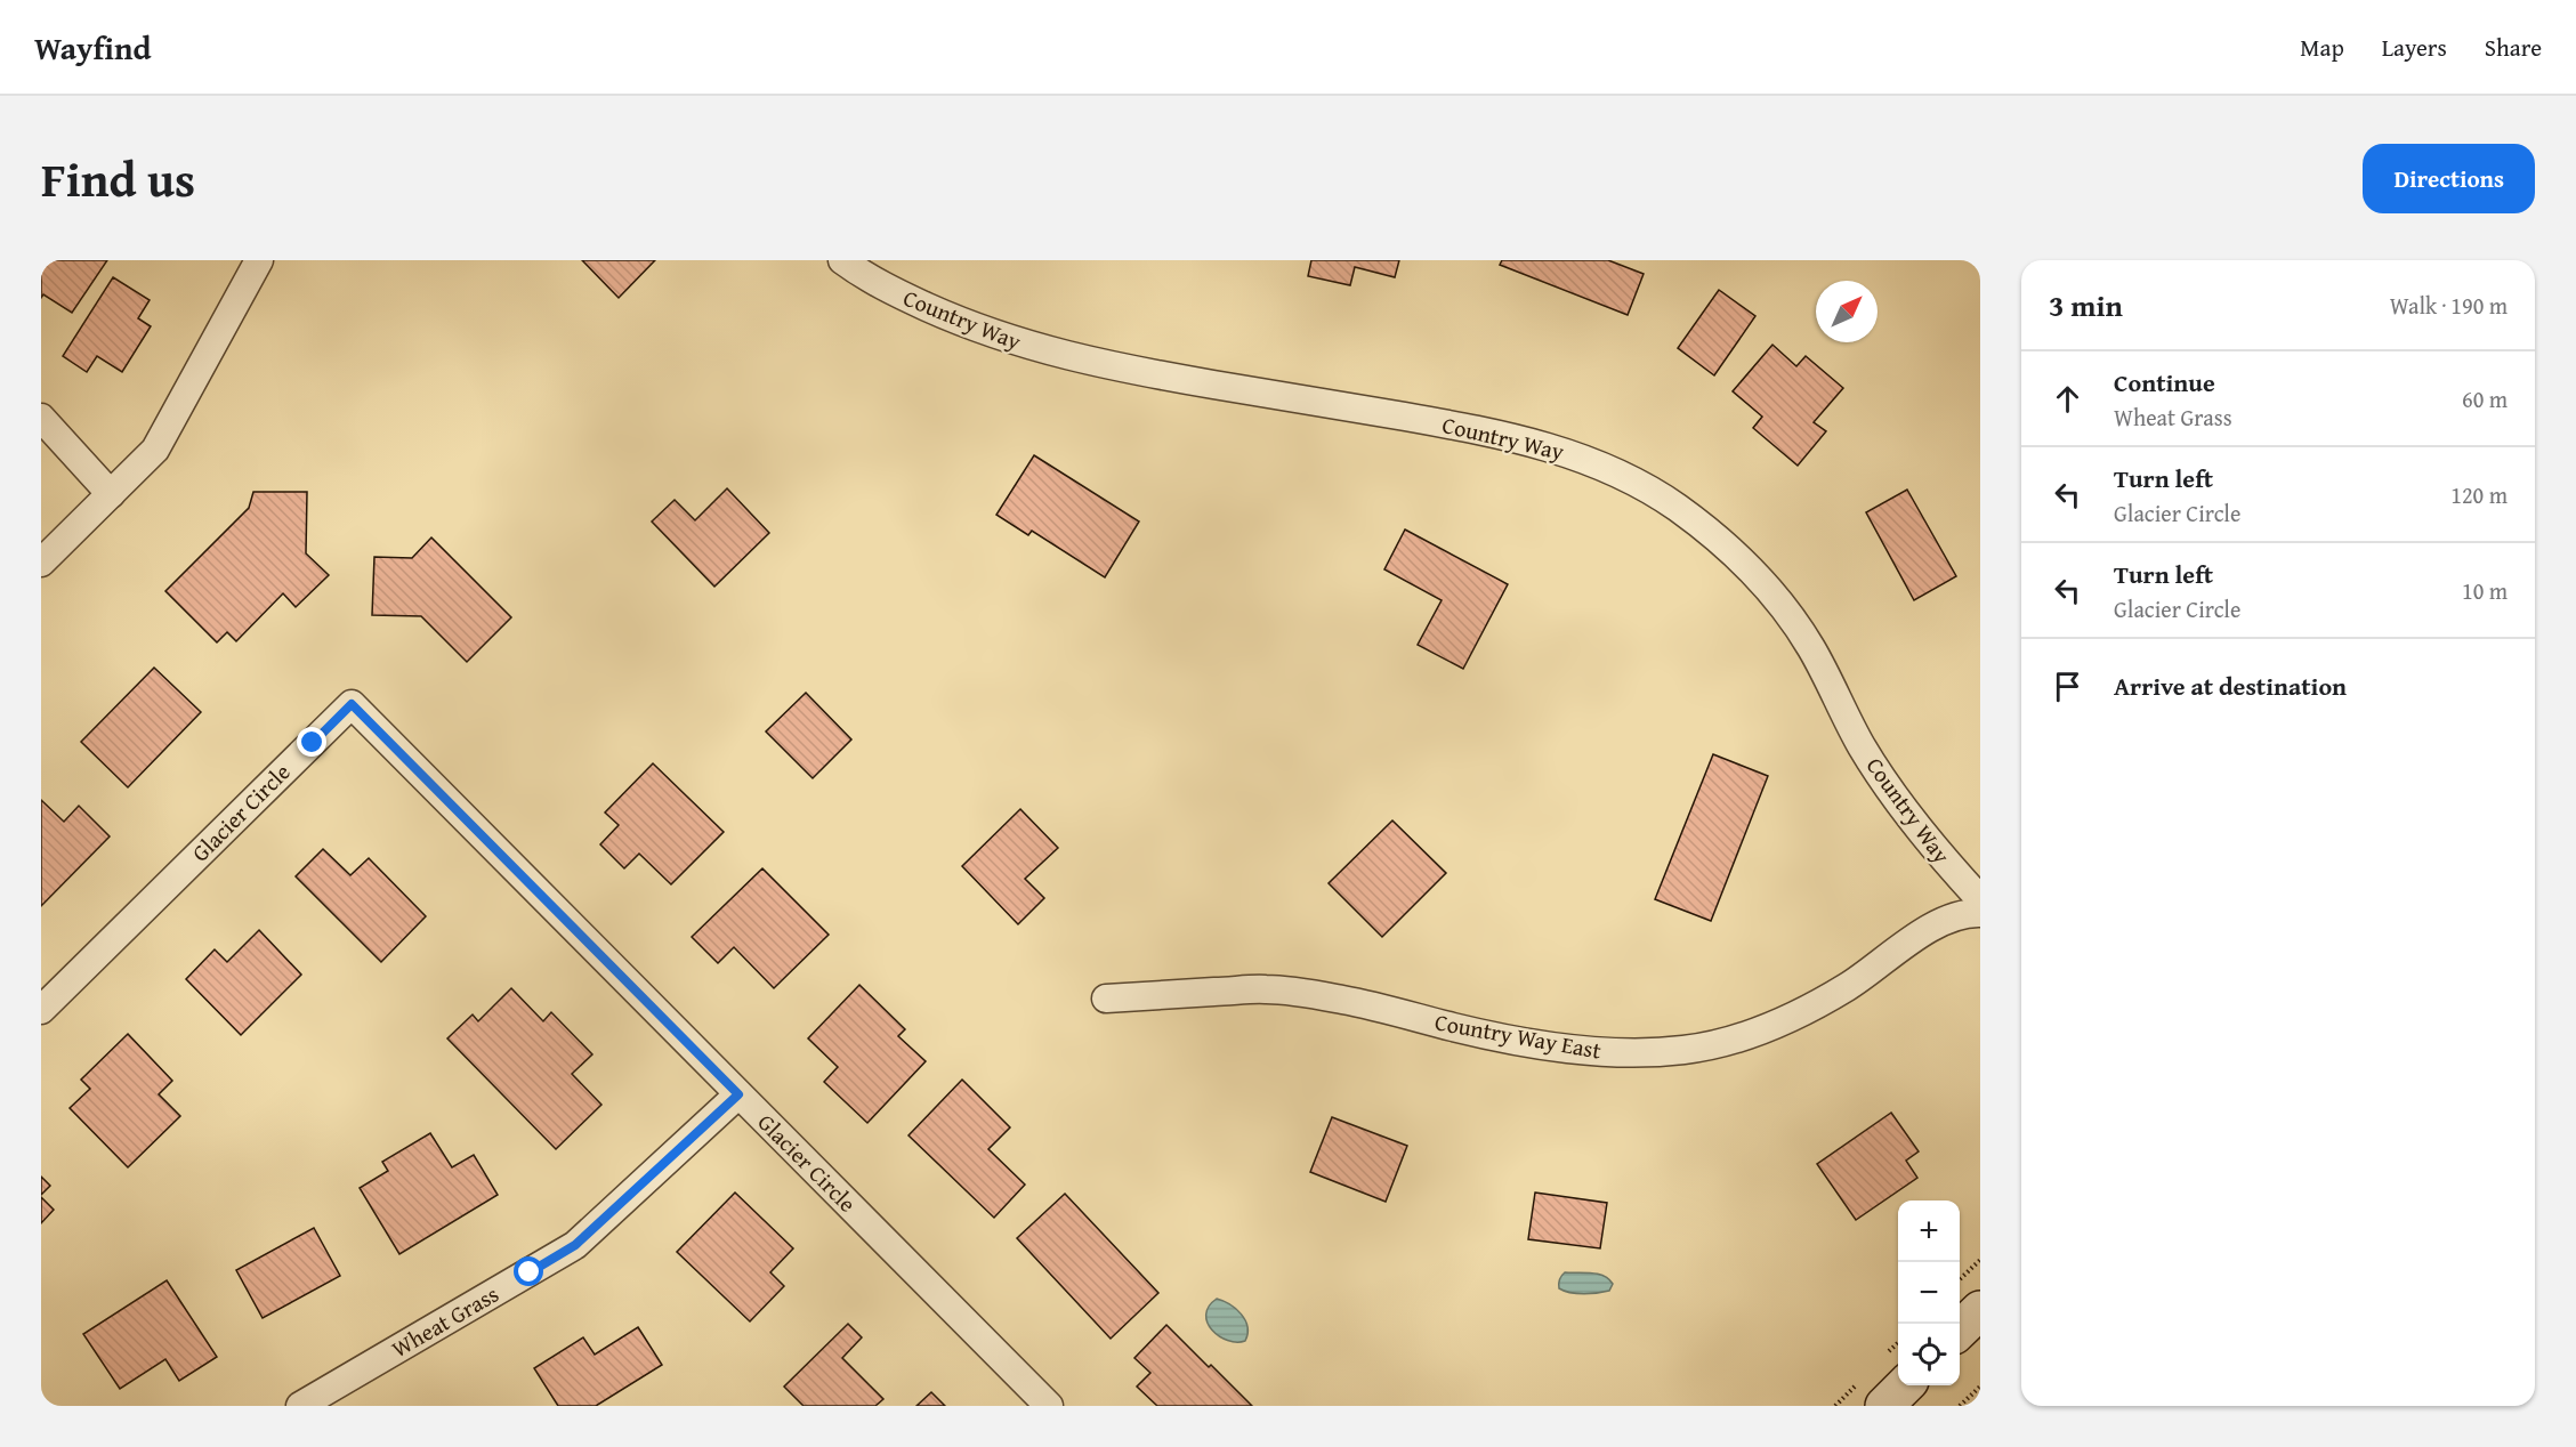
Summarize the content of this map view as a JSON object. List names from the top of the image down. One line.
{"streets":{"street":["Country Way","Glacier Circle","Country Way East","Wheat Grass"]},"crossings":[["Glacier Circle","Wheat Grass"]],"north":"top right","page":{"header":"Wayfind","nav":["Map","Layers","Share"],"title":"Find us","buttons":"Directions","heading":["3 min","Walk · 190 m"],"list":[["Continue","Wheat Grass","60 m"],["Turn left","Glacier Circle","120 m"],["Turn left","Glacier Circle","10 m"],"Arrive at destination"],"map_buttons":["+","−"]}}
